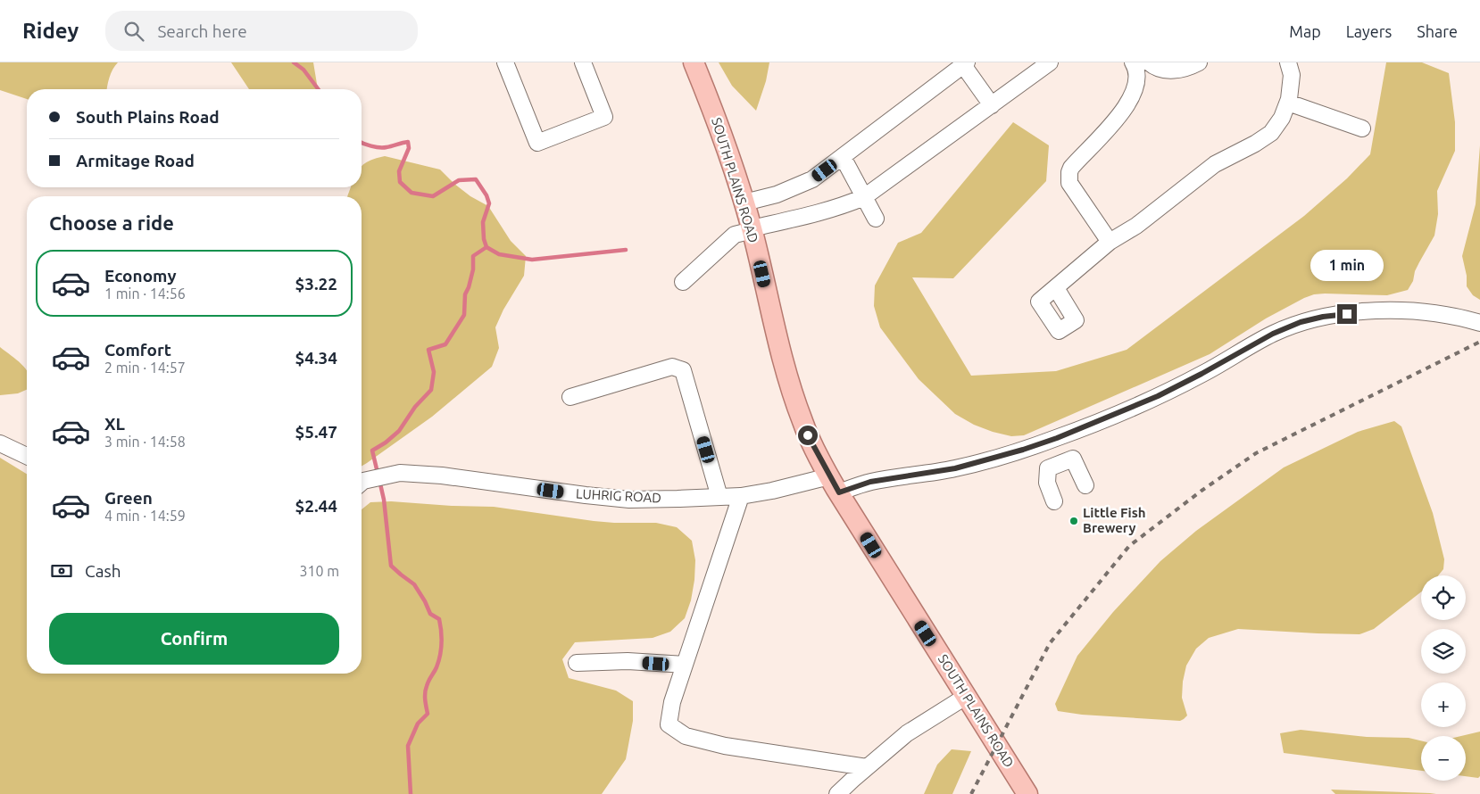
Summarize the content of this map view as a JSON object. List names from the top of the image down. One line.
{"streets":{"main road":["SOUTH PLAINS ROAD"],"street":["LUHRIG ROAD"]},"crossings":[["SOUTH PLAINS ROAD","LUHRIG ROAD"]],"places":["Little Fish Brewery"],"page":{"header":"Ridey","search":"Search here","nav":["Map","Layers","Share"],"banner":["South Plains Road","Armitage Road"],"heading":"Choose a ride","bubble":"1 min","list":[{"name":"Economy","note":"1 min · 14:56","value":"$3.22"},{"name":"Comfort","note":"2 min · 14:57","value":"$4.34"},{"name":"XL","note":"3 min · 14:58","value":"$5.47"},{"name":"Green","note":"4 min · 14:59","value":"$2.44"}],"pay":["Cash","310 m"],"map_buttons":["+","−"],"buttons":"Confirm"}}
